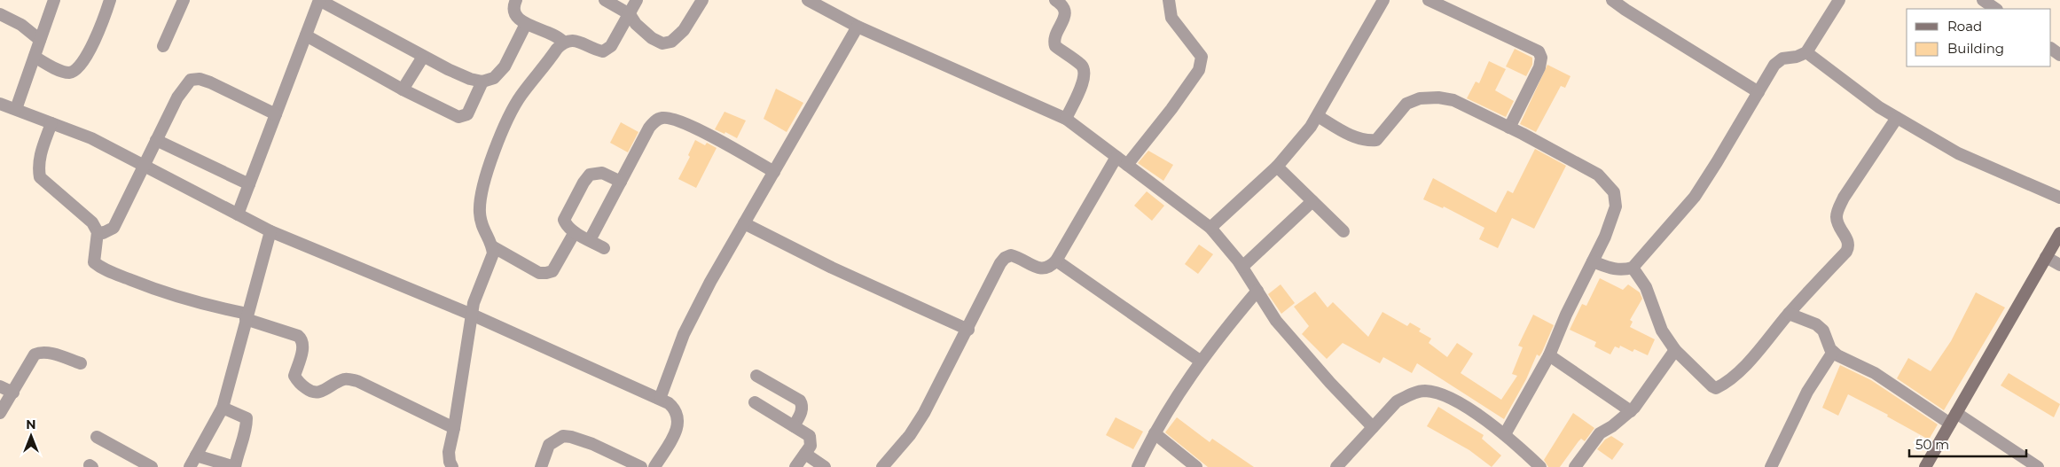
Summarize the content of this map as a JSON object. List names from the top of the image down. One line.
{"legend":["Road","Building"],"scale_bar":"50 m","north":"top"}
